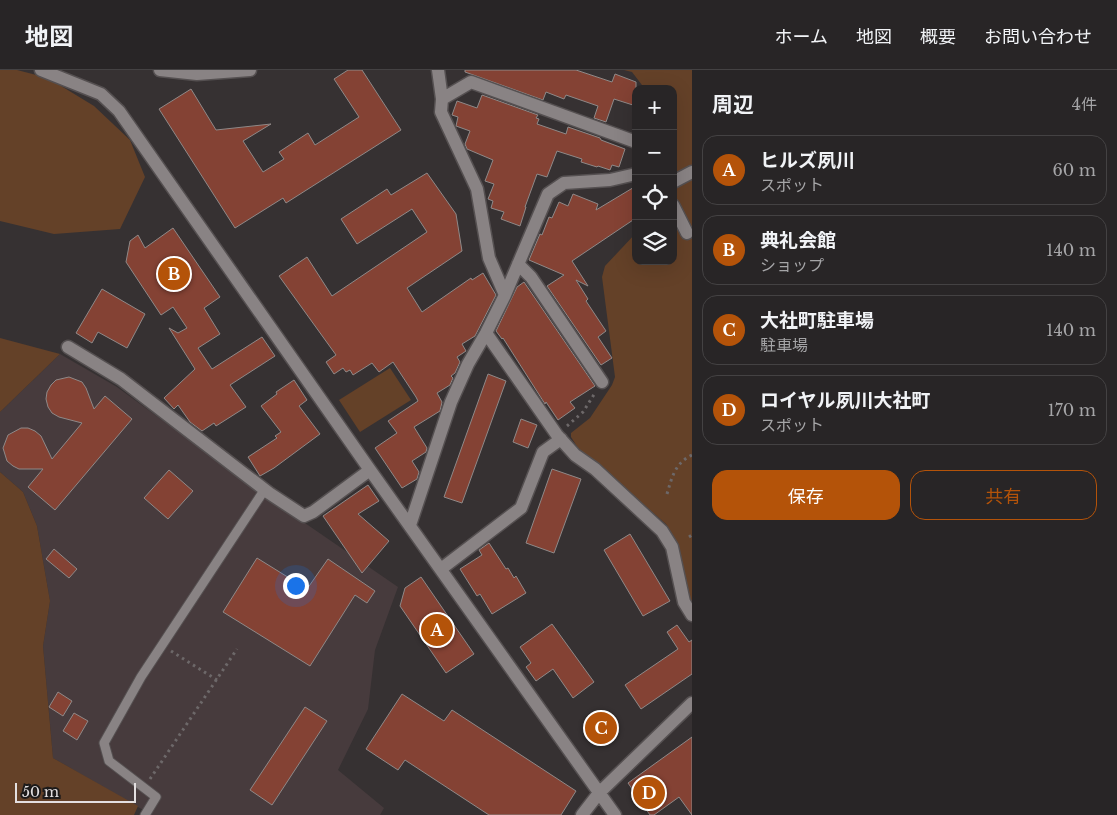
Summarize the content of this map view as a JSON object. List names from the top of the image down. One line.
{"scale_bar":"50 m","page":{"header":"地図","nav":["ホーム","地図","概要","お問い合わせ"],"heading":["周辺","4件"],"map_buttons":["+","−"],"list":[{"mark":"A","name":"ヒルズ夙川","note":"スポット","value":"60 m"},{"mark":"B","name":"典礼会館","note":"ショップ","value":"140 m"},{"mark":"C","name":"大社町駐車場","note":"駐車場","value":"140 m"},{"mark":"D","name":"ロイヤル夙川大社町","note":"スポット","value":"170 m"}],"pins":["B","A","C","D"],"buttons":["保存","共有"],"scale":"50 m"}}
